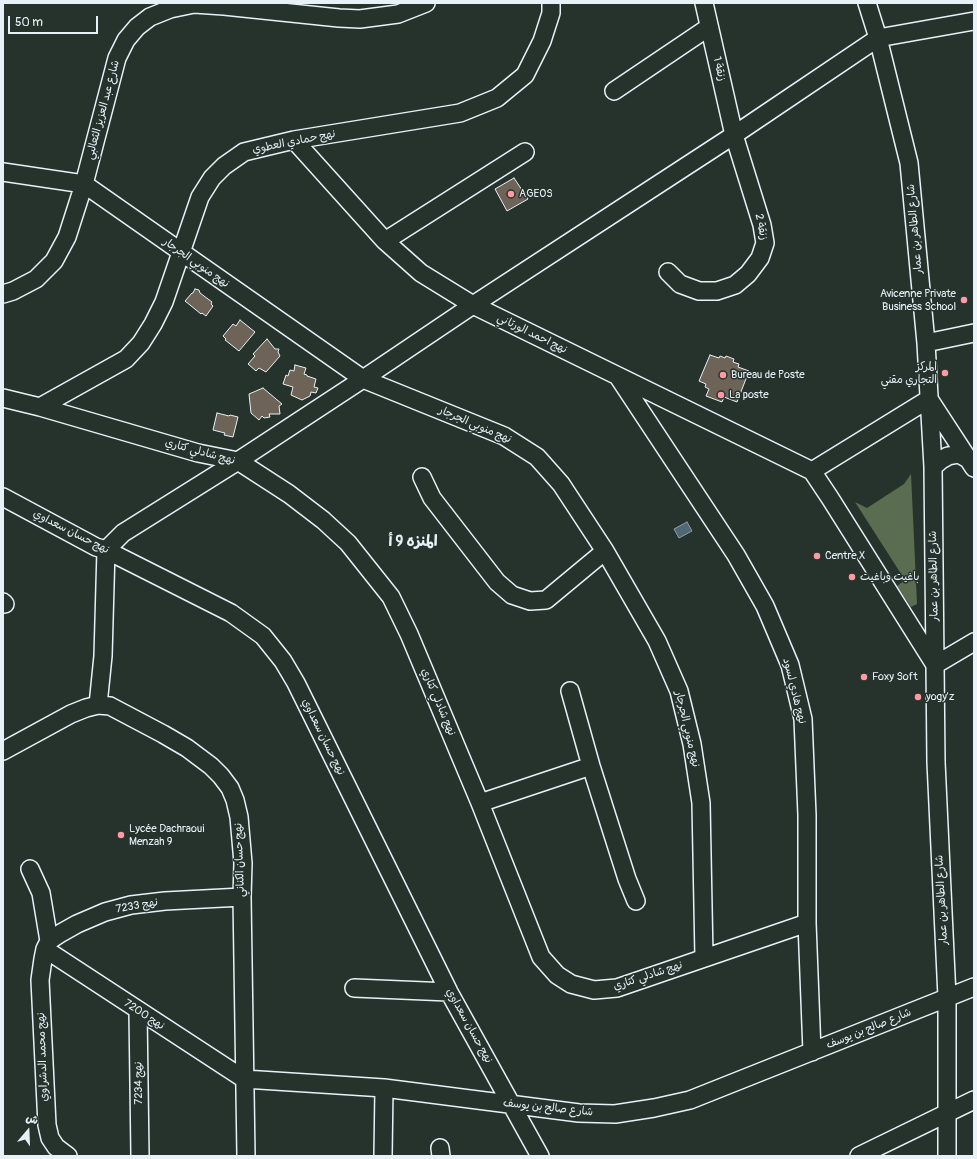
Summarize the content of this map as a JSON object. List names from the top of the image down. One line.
{"streets":{"street":["زنقة 1","شارع عبد العزيز الثعالبي","نهج حمادي العطوي","زنقة 2","شارع الطاهر بن عمار","نهج منوبي الجرجار","نهج احمد الورتاني","نهج شادلي كتاري","نهج حسان سعداوي","نهج هادي لسود","نهج حسان الكناني","نهج 7233","نهج 7200","شارع صالح بن يوسف","نهج محمد الدشراوي","نهج 7234"]},"crossings":[["زنقة 1","زنقة 2"],["شارع عبد العزيز الثعالبي","نهج منوبي الجرجار"],["نهج حمادي العطوي","نهج منوبي الجرجار"],["نهج حمادي العطوي","نهج احمد الورتاني"],["نهج حمادي العطوي","نهج شادلي كتاري"],["شارع الطاهر بن عمار","شارع صالح بن يوسف"],["نهج منوبي الجرجار","نهج شادلي كتاري"],["نهج احمد الورتاني","نهج هادي لسود"],["نهج شادلي كتاري","نهج هادي لسود"],["نهج حسان سعداوي","شارع صالح بن يوسف"],["نهج هادي لسود","شارع صالح بن يوسف"],["نهج حسان الكناني","نهج 7233"],["نهج حسان الكناني","نهج 7200"],["نهج حسان الكناني","شارع صالح بن يوسف"],["نهج 7233","نهج 7200"],["نهج 7233","نهج محمد الدشراوي"],["نهج 7200","شارع صالح بن يوسف"],["نهج 7200","نهج محمد الدشراوي"],["نهج 7200","نهج 7234"]],"districts":["المنزه 9 أ"],"places":["AGEOS","Avicenne Private Business School","المركز التجاري مقني","Bureau de Poste","La poste","Centre X","باغيت وباغيت","Foxy Soft","yogy'z","Lycée Dachraoui Menzah 9"],"scale_bar":"50 m","north":"top"}
